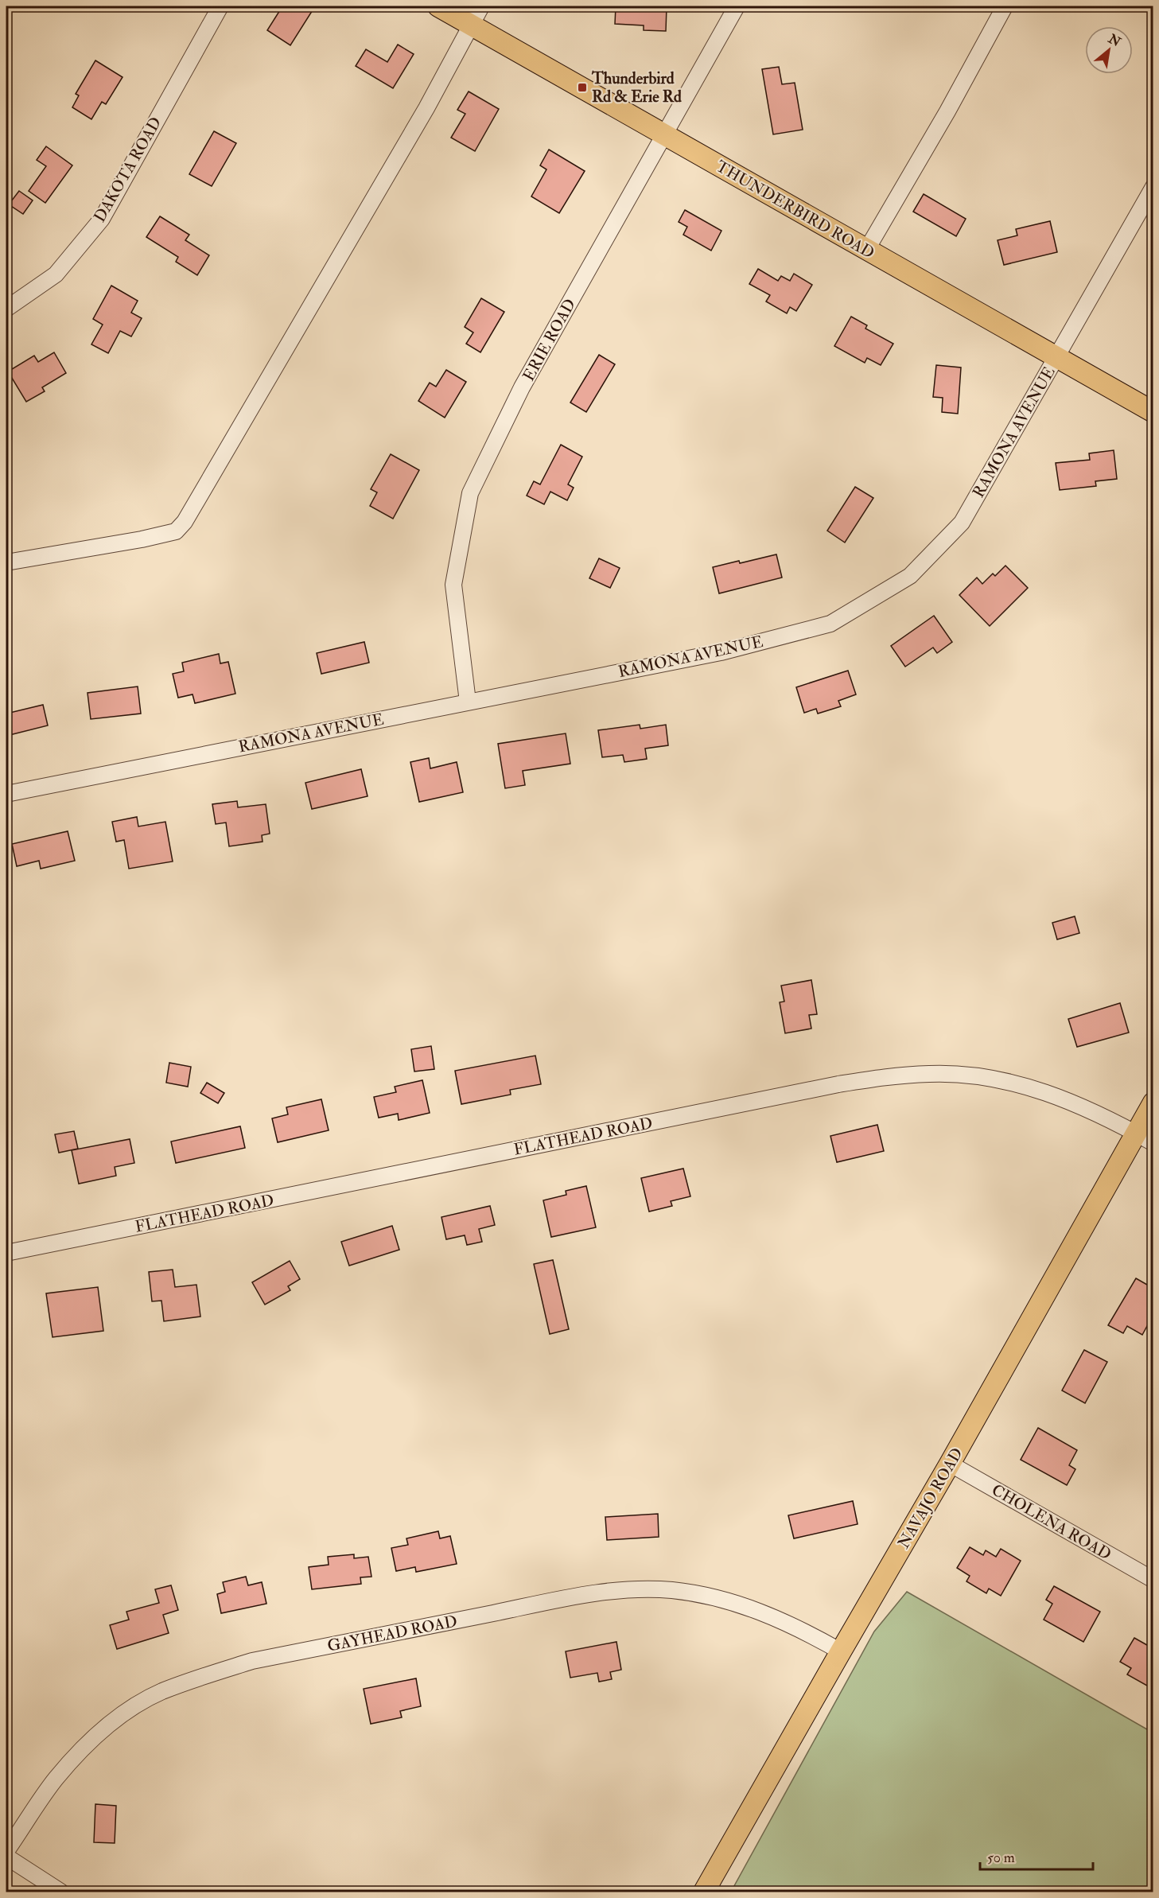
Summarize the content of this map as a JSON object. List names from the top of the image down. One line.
{"streets":{"main road":["THUNDERBIRD ROAD","NAVAJO ROAD"],"street":["DAKOTA ROAD","ERIE ROAD","RAMONA AVENUE","FLATHEAD ROAD","CHOLENA ROAD","GAYHEAD ROAD"]},"crossings":[["THUNDERBIRD ROAD","ERIE ROAD"],["THUNDERBIRD ROAD","RAMONA AVENUE"],["ERIE ROAD","RAMONA AVENUE"],["FLATHEAD ROAD","NAVAJO ROAD"],["NAVAJO ROAD","CHOLENA ROAD"],["NAVAJO ROAD","GAYHEAD ROAD"]],"places":{"transit":["Thunderbird Rd & Erie Rd"]},"scale_bar":"50 m","north":"top right"}
